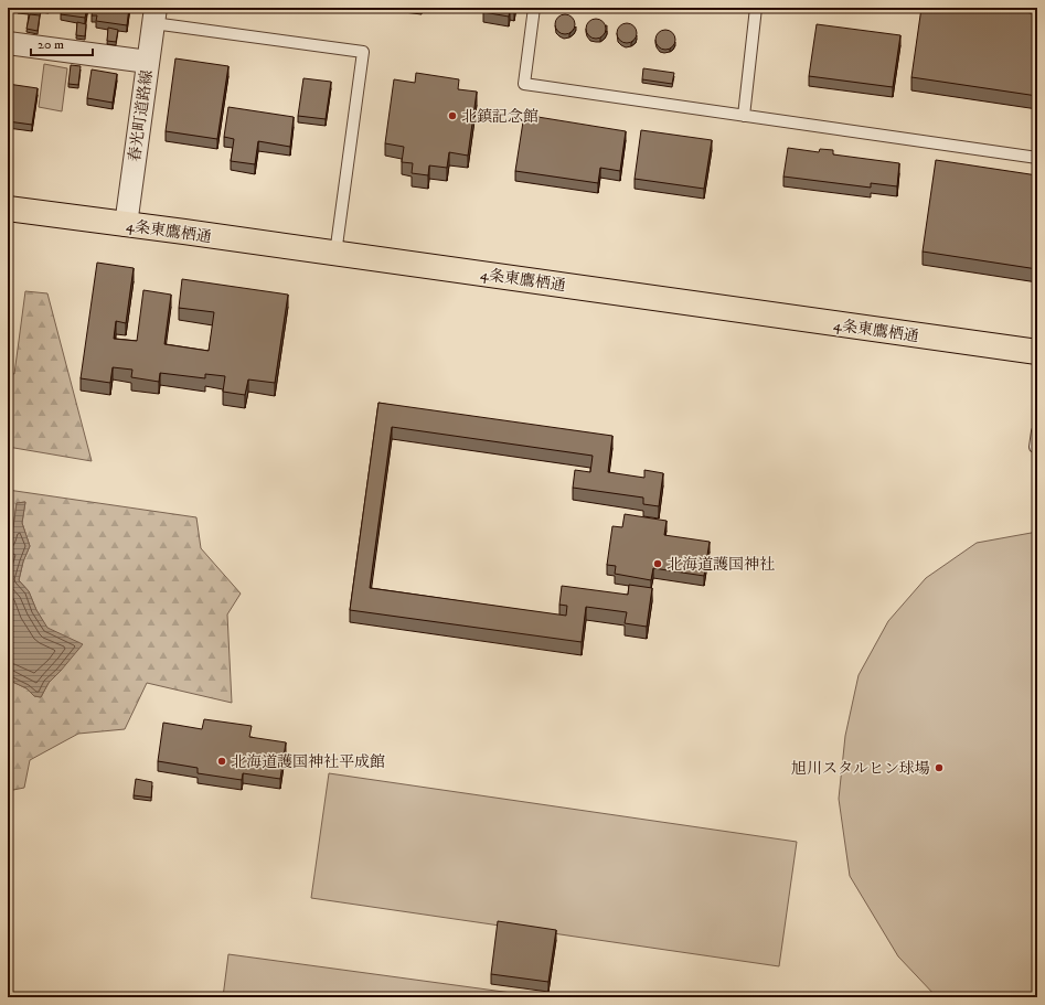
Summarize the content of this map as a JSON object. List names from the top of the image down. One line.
{"streets":{"highway":["4条東鷹栖通"],"street":["春光町道路線"]},"crossings":[["春光町道路線","4条東鷹栖通"]],"places":["北鎮記念館","北海道護国神社","北海道護国神社平成館","旭川スタルヒン球場"],"scale_bar":"20 m"}
